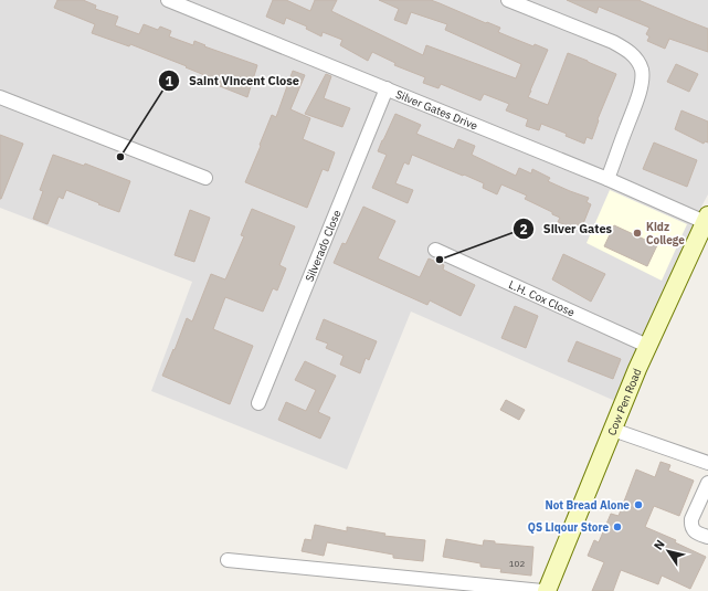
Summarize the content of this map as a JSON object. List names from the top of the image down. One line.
{"streets":{"main road":["Cow Pen Road"],"street":["Silver Gates Drive","Silverado Close","L.H. Cox Close"]},"crossings":[["Silver Gates Drive","Silverado Close"],["Silver Gates Drive","Cow Pen Road"],["L.H. Cox Close","Cow Pen Road"]],"places":["Saint Vincent Close","Kidz College","Silver Gates","Not Bread Alone","QS Liqour Store"],"house_numbers":["102"],"north":"top left"}
